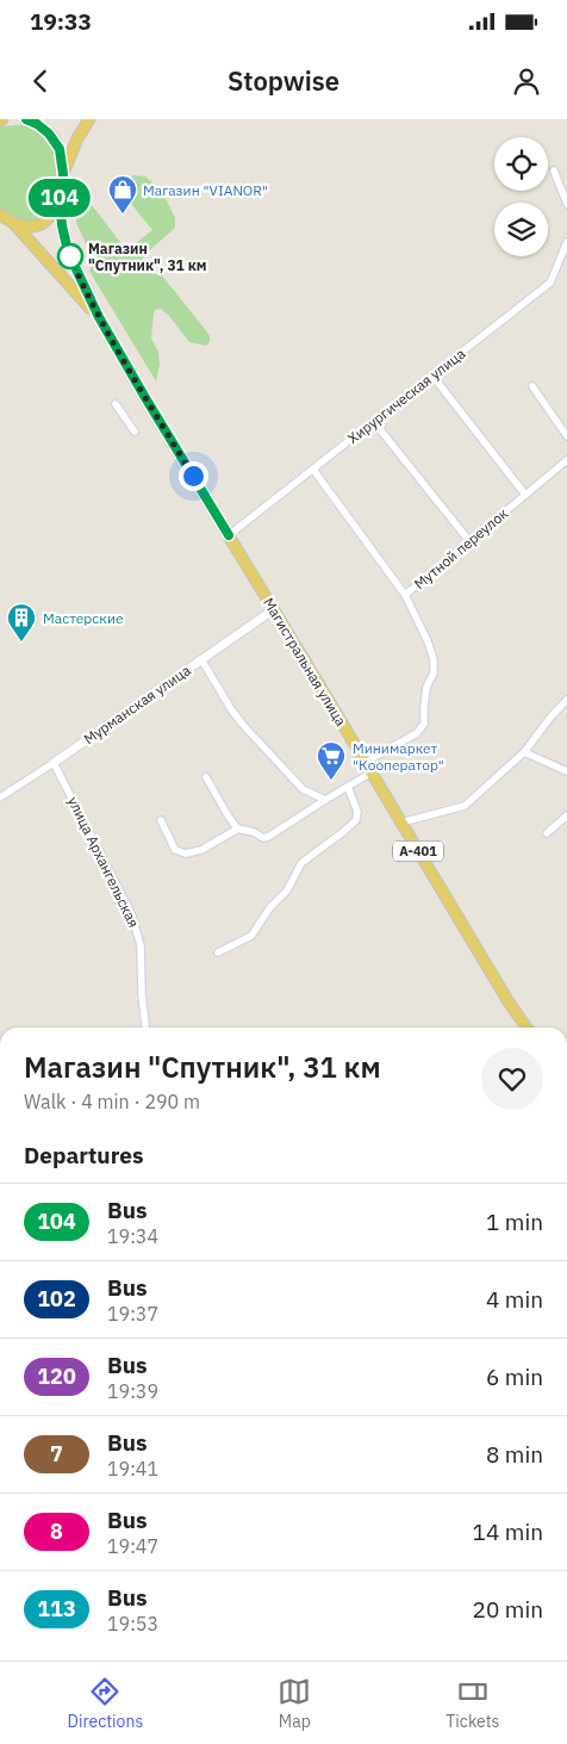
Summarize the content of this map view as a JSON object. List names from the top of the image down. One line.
{"streets":{"main road":["Магистральная улица","А-401"],"street":["Хирургическая улица","Мутной переулок","Мурманская улица","улица Архангельская"]},"crossings":[["Хирургическая улица","Магистральная улица"],["Мутной переулок","Магистральная улица"],["Магистральная улица","Мурманская улица"],["Магистральная улица","А-401"],["Мурманская улица","улица Архангельская"]],"places":{"shop":["Магазин \"VIANOR\""],"other":["Магазин \"Спутник\", 31 км"],"building":["Мастерские"],"supermarket":["Минимаркет \"Кооператор\""]},"lines":["bus line 104"],"page":{"status":"19:33","header":"Stopwise","on_map":"104","heading":[["Магазин \"Спутник\", 31 км","Walk · 4 min · 290 m"],"Departures"],"list":[{"mark":"104","name":"Bus","note":"19:34","value":"1 min"},{"mark":"102","name":"Bus","note":"19:37","value":"4 min"},{"mark":"120","name":"Bus","note":"19:39","value":"6 min"},{"mark":"7","name":"Bus","note":"19:41","value":"8 min"},{"mark":"8","name":"Bus","note":"19:47","value":"14 min"},{"mark":"113","name":"Bus","note":"19:53","value":"20 min"}],"tabs":["Directions","Map","Tickets"]}}
